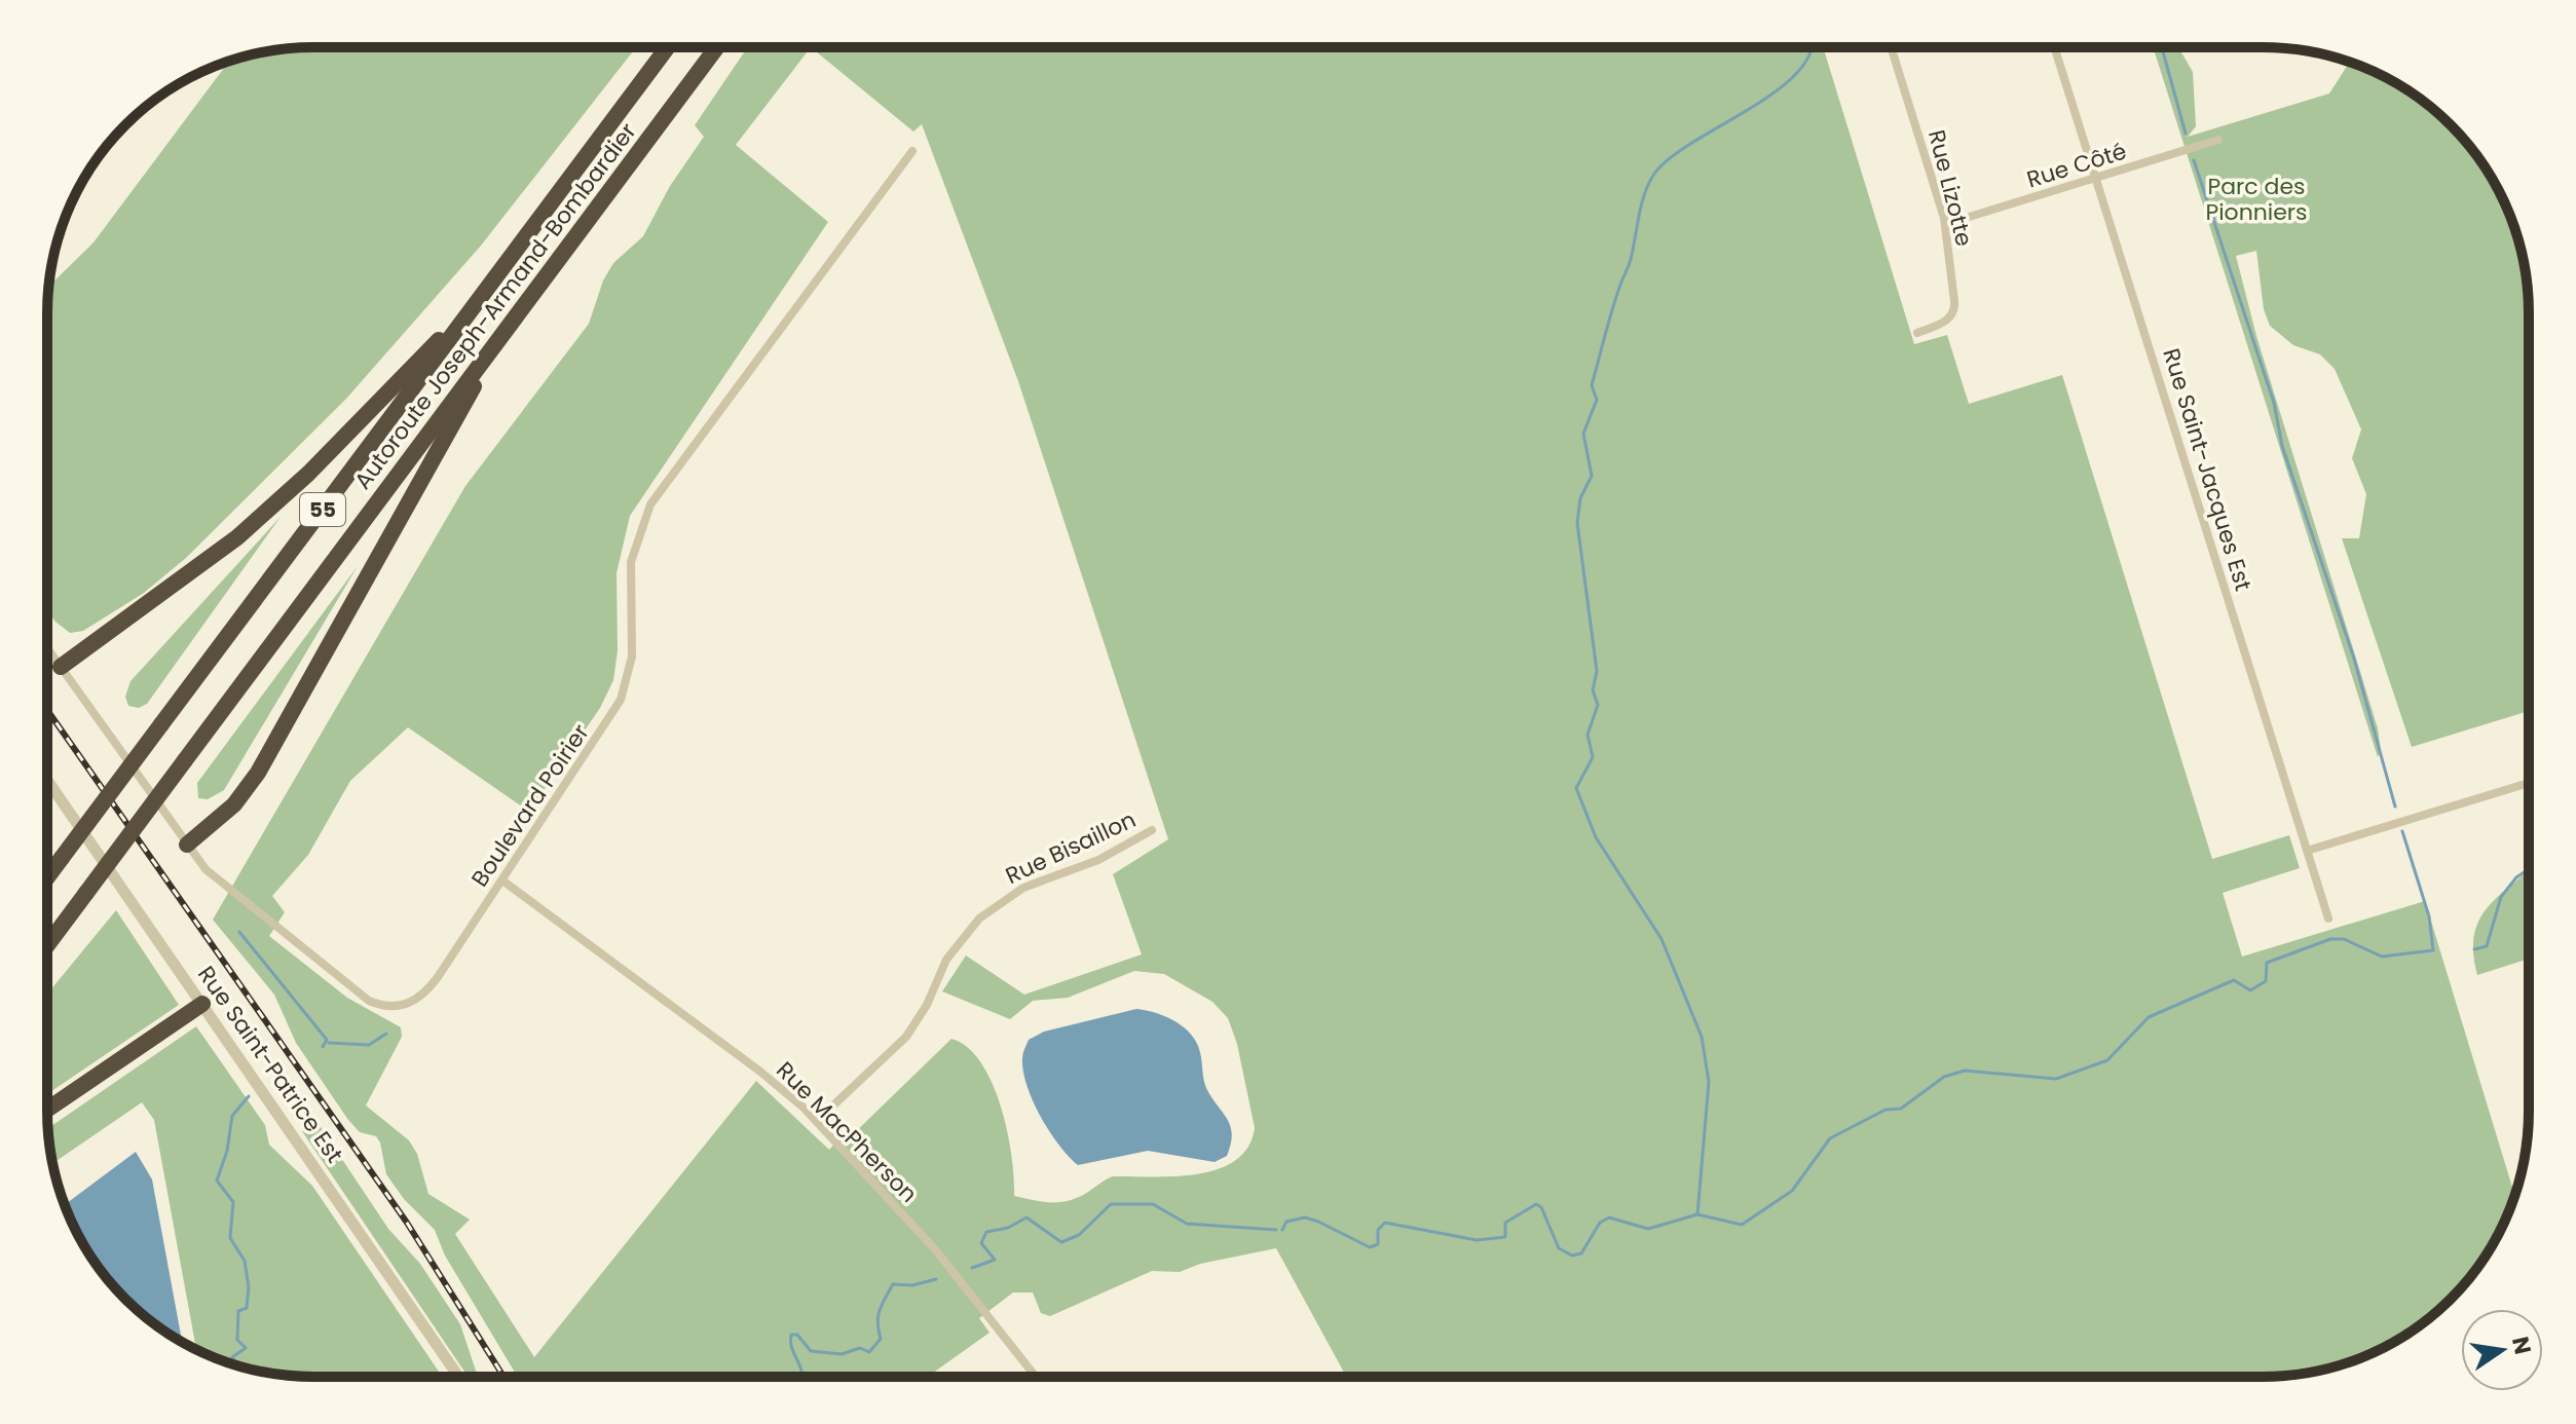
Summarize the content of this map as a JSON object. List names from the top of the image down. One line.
{"streets":{"highway":["Autoroute Joseph-Armand-Bombardier","55"],"street":["Rue Côté","Rue Lizotte","Rue Saint-Jacques Est","Boulevard Poirier","Rue Bisaillon","Rue Saint-Patrice Est","Rue MacPherson"]},"crossings":[["Rue Côté","Rue Lizotte"],["Rue Côté","Rue Saint-Jacques Est"],["Boulevard Poirier","Rue MacPherson"],["Rue Bisaillon","Rue MacPherson"]],"parks":["Parc des Pionniers"],"north":"right"}
